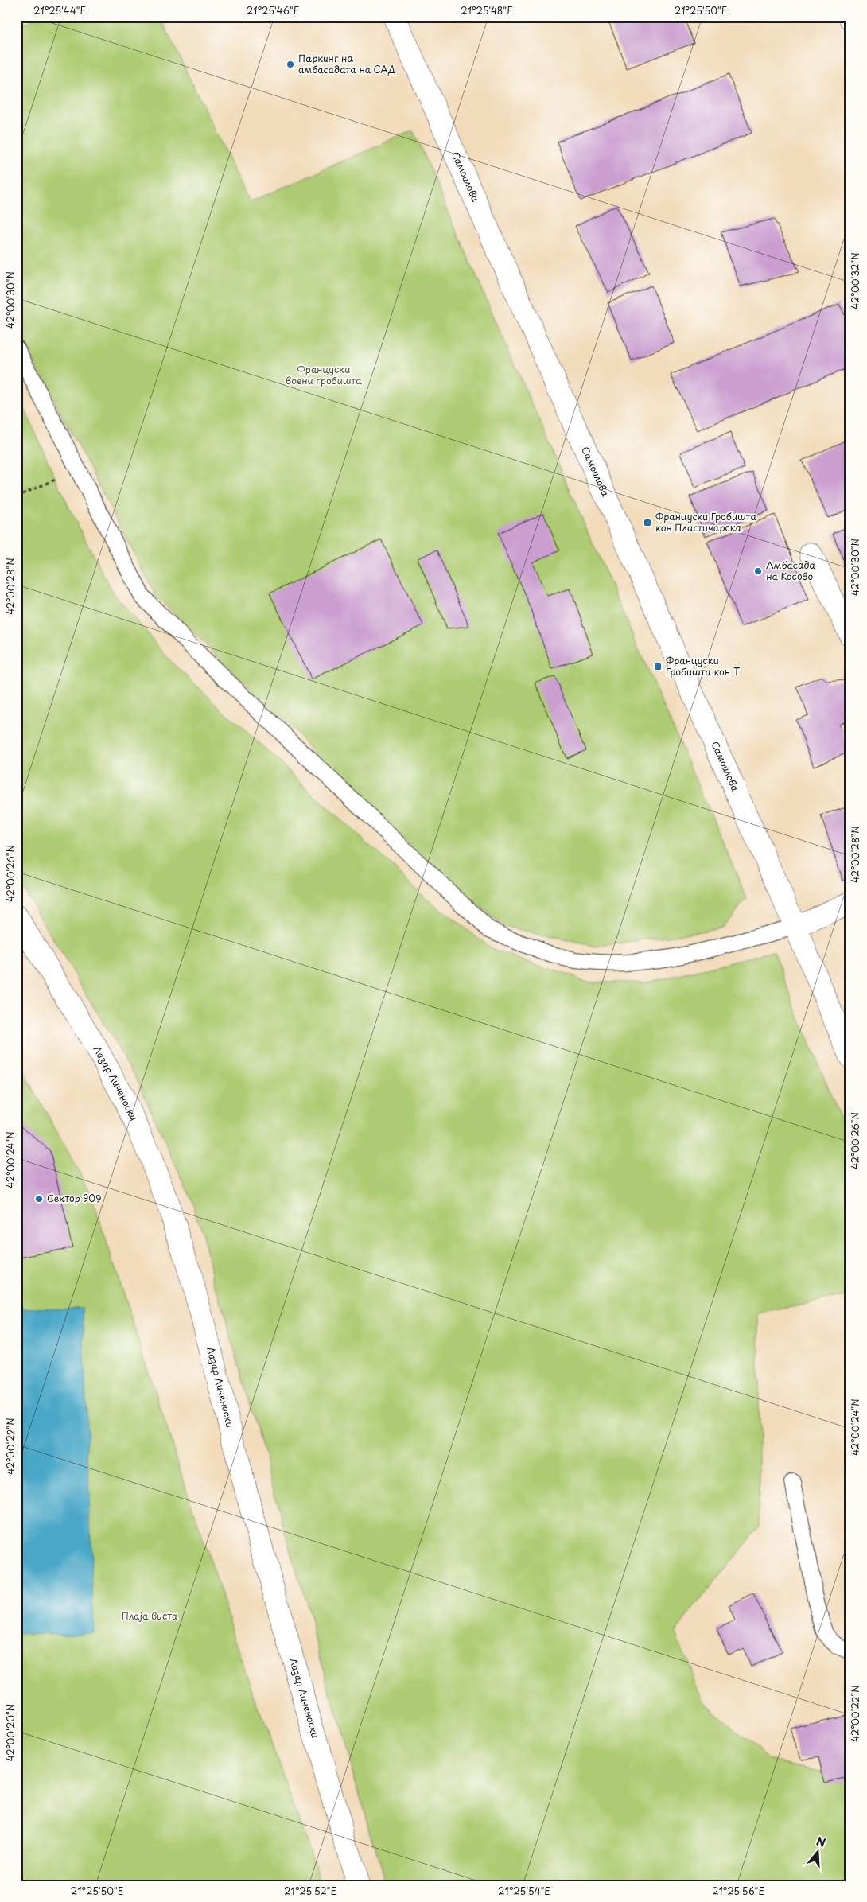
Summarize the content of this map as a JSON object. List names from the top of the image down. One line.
{"streets":{"street":["Самоилова","Лазар Личеноски"]},"parks":["Француски воени гробишта","Плаја виста"],"places":{"other":["Паркинг на амбасадата на САД","Амбасада на Косово","Сектор 909"],"transit":["Француски Гробишта кон Пластичарска","Француски Гробишта кон Т"]},"north":"top","coordinates":["21°25'44\"E","21°25'46\"E","21°25'48\"E","21°25'50\"E","42°00'32\"N","42°00'30\"N","42°00'28\"N","42°00'26\"N","42°00'24\"N","42°00'22\"N","42°00'20\"N","21°25'52\"E","21°25'54\"E","21°25'56\"E"]}
